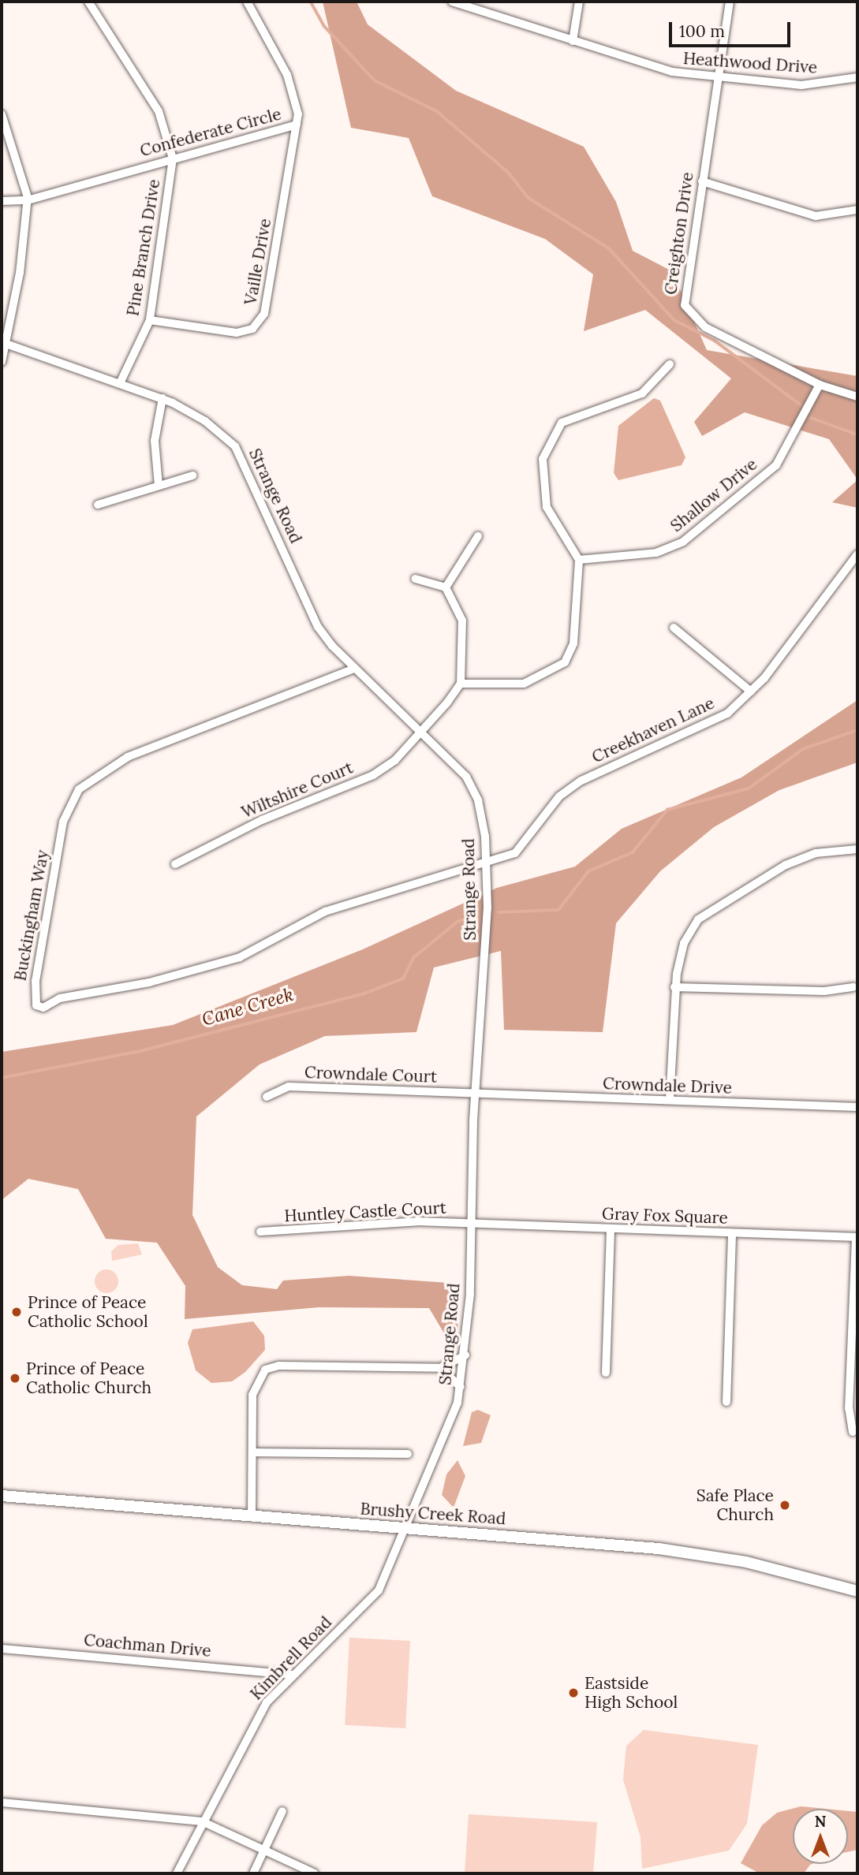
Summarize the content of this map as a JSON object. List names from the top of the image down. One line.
{"streets":{"street":["Heathwood Drive","Confederate Circle","Creighton Drive","Pine Branch Drive","Vaille Drive","Shallow Drive","Strange Road","Creekhaven Lane","Wiltshire Court","Buckingham Way","Crowndale Court","Crowndale Drive","Huntley Castle Court","Gray Fox Square","Brushy Creek Road","Coachman Drive","Kimbrell Road"]},"crossings":[["Heathwood Drive","Creighton Drive"],["Confederate Circle","Pine Branch Drive"],["Confederate Circle","Vaille Drive"],["Creighton Drive","Shallow Drive"],["Pine Branch Drive","Vaille Drive"],["Pine Branch Drive","Strange Road"],["Strange Road","Creekhaven Lane"],["Strange Road","Wiltshire Court"],["Strange Road","Buckingham Way"],["Strange Road","Crowndale Court"],["Strange Road","Crowndale Drive"],["Strange Road","Huntley Castle Court"],["Strange Road","Gray Fox Square"],["Strange Road","Brushy Creek Road"],["Strange Road","Kimbrell Road"],["Creekhaven Lane","Buckingham Way"],["Crowndale Court","Crowndale Drive"],["Huntley Castle Court","Gray Fox Square"],["Brushy Creek Road","Kimbrell Road"],["Coachman Drive","Kimbrell Road"]],"water":["Cane Creek"],"places":["Prince of Peace Catholic School","Prince of Peace Catholic Church","Safe Place Church","Eastside High School"],"scale_bar":"100 m","north":"top"}
